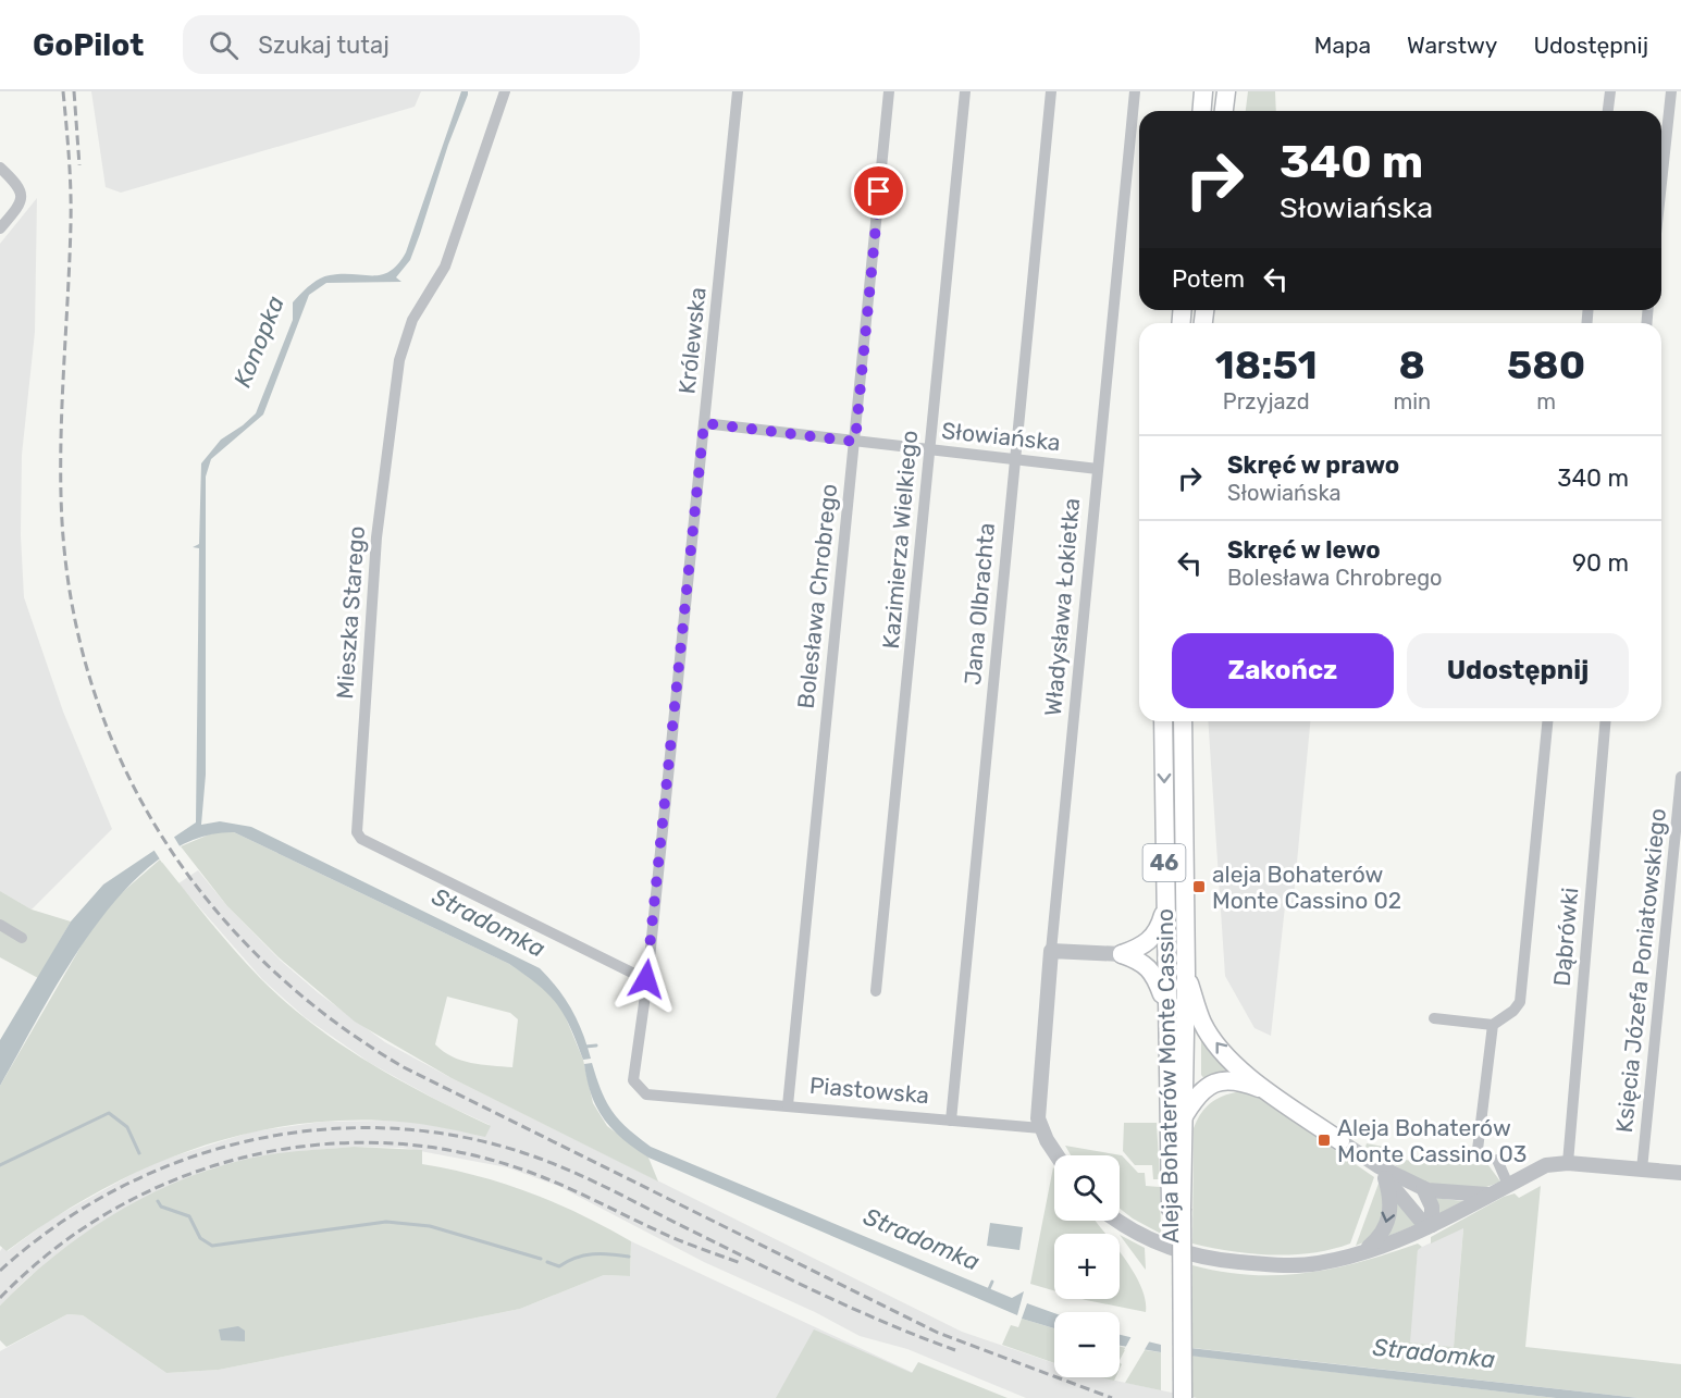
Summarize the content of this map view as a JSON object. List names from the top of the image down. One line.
{"streets":{"main road":["46","Aleja Bohaterów Monte Cassino"],"street":["Królewska","Słowiańska","Kazimierza Wielkiego","Bolesława Chrobrego","Jana Olbrachta","Władysława Łokietka","Mieszka Starego","Dąbrówki","Księcia Józefa Poniatowskiego","Piastowska"]},"crossings":[["Królewska","Słowiańska"],["Królewska","Mieszka Starego"],["Królewska","Piastowska"],["Słowiańska","Kazimierza Wielkiego"],["Słowiańska","Bolesława Chrobrego"],["Słowiańska","Jana Olbrachta"],["Słowiańska","Władysława Łokietka"],["Bolesława Chrobrego","Piastowska"],["Jana Olbrachta","Piastowska"],["Władysława Łokietka","Piastowska"]],"water":["Konopka","Stradomka"],"places":{"transit":["aleja Bohaterów Monte Cassino 02","Aleja Bohaterów Monte Cassino 03"]},"page":{"header":"GoPilot","search":"Szukaj tutaj","nav":["Mapa","Warstwy","Udostępnij"],"turn":["340 m","Słowiańska"],"then":"Potem","eta":["18:51","Przyjazd","8","min","580","m"],"list":[{"name":"Skręć w prawo","note":"Słowiańska","value":"340 m"},{"name":"Skręć w lewo","note":"Bolesława Chrobrego","value":"90 m"}],"buttons":["Zakończ","Udostępnij"],"map_buttons":["+","−"]}}
